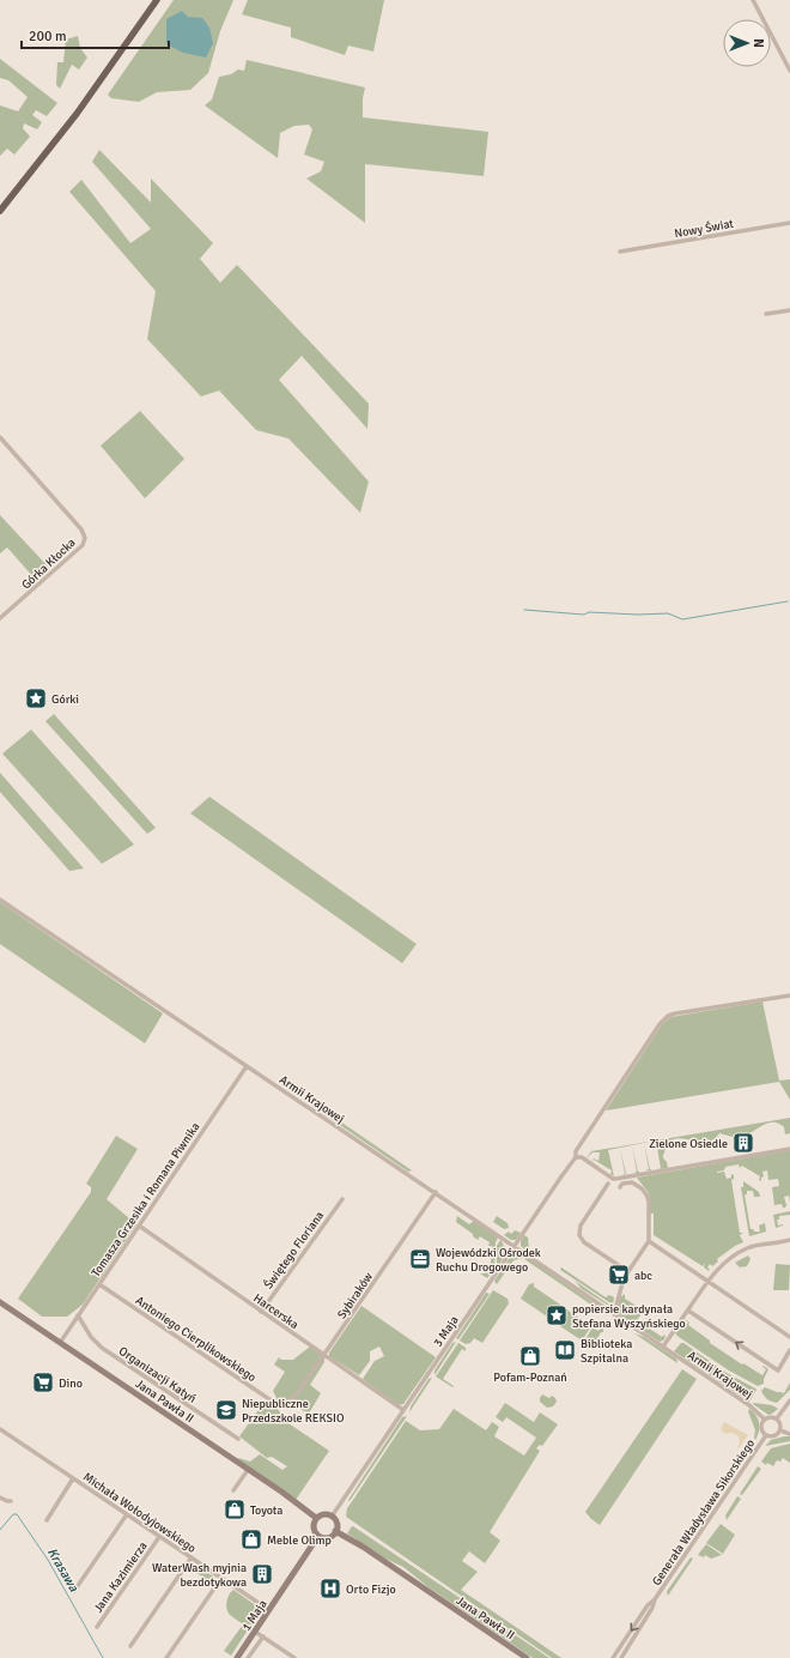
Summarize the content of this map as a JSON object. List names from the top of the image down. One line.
{"streets":{"main road":["Jana Pawła II","1 Maja"],"street":["Nowy Świat","Górka Kłocka","Armii Krajowej","Tomasza Grzesika i Romana Piwnika","Świętego Floriana","Sybiraków","Harcerska","3 Maja","Antoniego Cierplikowskiego","Organizacji Katyń","Michała Wołodyjowskiego","Generała Władysława Sikorskiego","Jana Kazimierza"]},"crossings":[["Armii Krajowej","Tomasza Grzesika i Romana Piwnika"],["Armii Krajowej","Sybiraków"],["Armii Krajowej","3 Maja"],["Armii Krajowej","Generała Władysława Sikorskiego"],["Tomasza Grzesika i Romana Piwnika","Harcerska"],["Tomasza Grzesika i Romana Piwnika","Antoniego Cierplikowskiego"],["Tomasza Grzesika i Romana Piwnika","Organizacji Katyń"],["Tomasza Grzesika i Romana Piwnika","Jana Pawła II"],["Świętego Floriana","Harcerska"],["Sybiraków","Harcerska"],["Sybiraków","Antoniego Cierplikowskiego"],["Harcerska","3 Maja"],["3 Maja","Jana Pawła II"],["3 Maja","1 Maja"],["Jana Pawła II","1 Maja"],["Michała Wołodyjowskiego","Jana Kazimierza"],["Michała Wołodyjowskiego","1 Maja"]],"water":["Krasawa"],"places":{"place":["Górki","popiersie kardynała Stefana Wyszyńskiego"],"building":["Zielone Osiedle","WaterWash myjnia bezdotykowa"],"office":["Wojewódzki Ośrodek Ruchu Drogowego"],"supermarket":["abc","Dino"],"library":["Biblioteka Szpitalna"],"shop":["Pofam-Poznań","Toyota","Meble Olimp"],"school or university":["Niepubliczne Przedszkole REKSIO"],"hospital":["Orto Fizjo"]},"scale_bar":"200 m","north":"right"}
